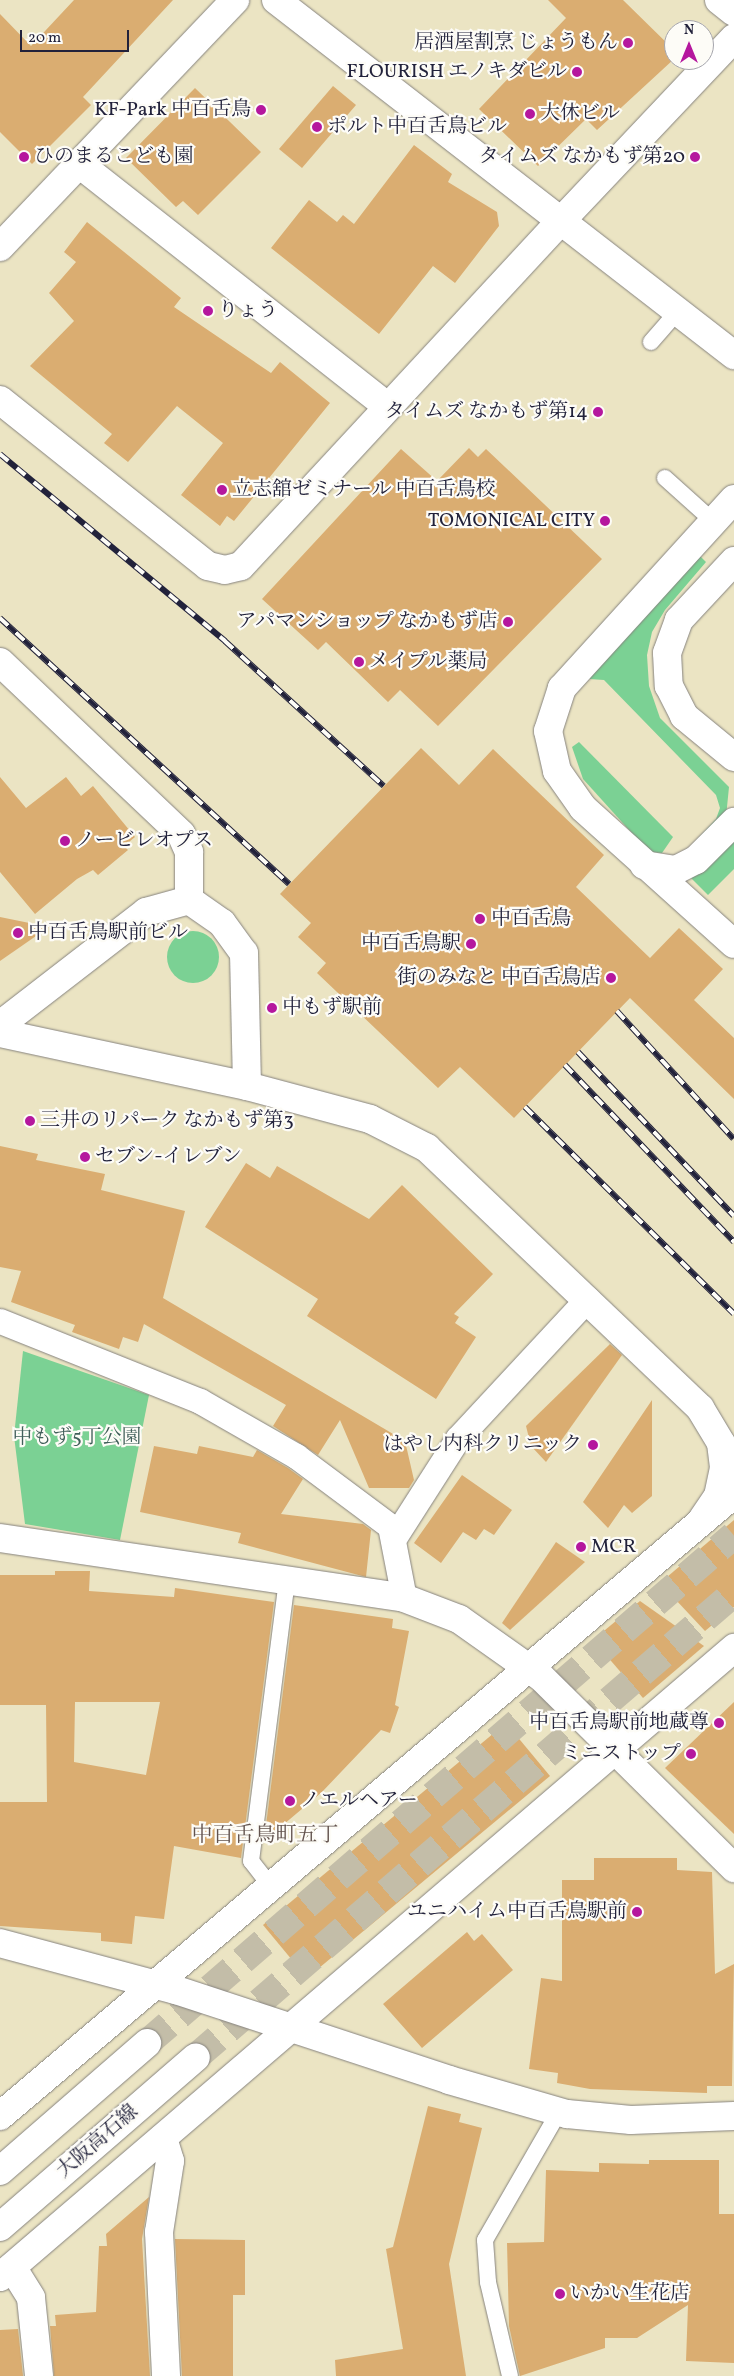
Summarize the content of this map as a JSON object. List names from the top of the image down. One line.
{"streets":{"street":["大阪高石線"]},"districts":["中百舌鳥町五丁"],"parks":["中もず5丁公園"],"places":["居酒屋割烹 じょうもん","FLOURISH エノキダビル","KF-Park 中百舌鳥","大休ビル","ポルト中百舌鳥ビル","ひのまるこども園","タイムズ なかもず第20","りょう","タイムズ なかもず第14","立志舘ゼミナール 中百舌鳥校","TOMONICAL CITY","アパマンショップ なかもず店","メイプル薬局","ノービレオプス","中百舌鳥","中百舌鳥駅前ビル","中百舌鳥駅","街のみなと 中百舌鳥店","中もず駅前","三井のリパーク なかもず第3","セブン-イレブン","はやし内科クリニック","MCR","中百舌鳥駅前地蔵尊","ミニストップ","ノエルヘアー","ユニハイム中百舌鳥駅前","いかい生花店"],"scale_bar":"20 m","north":"top"}
